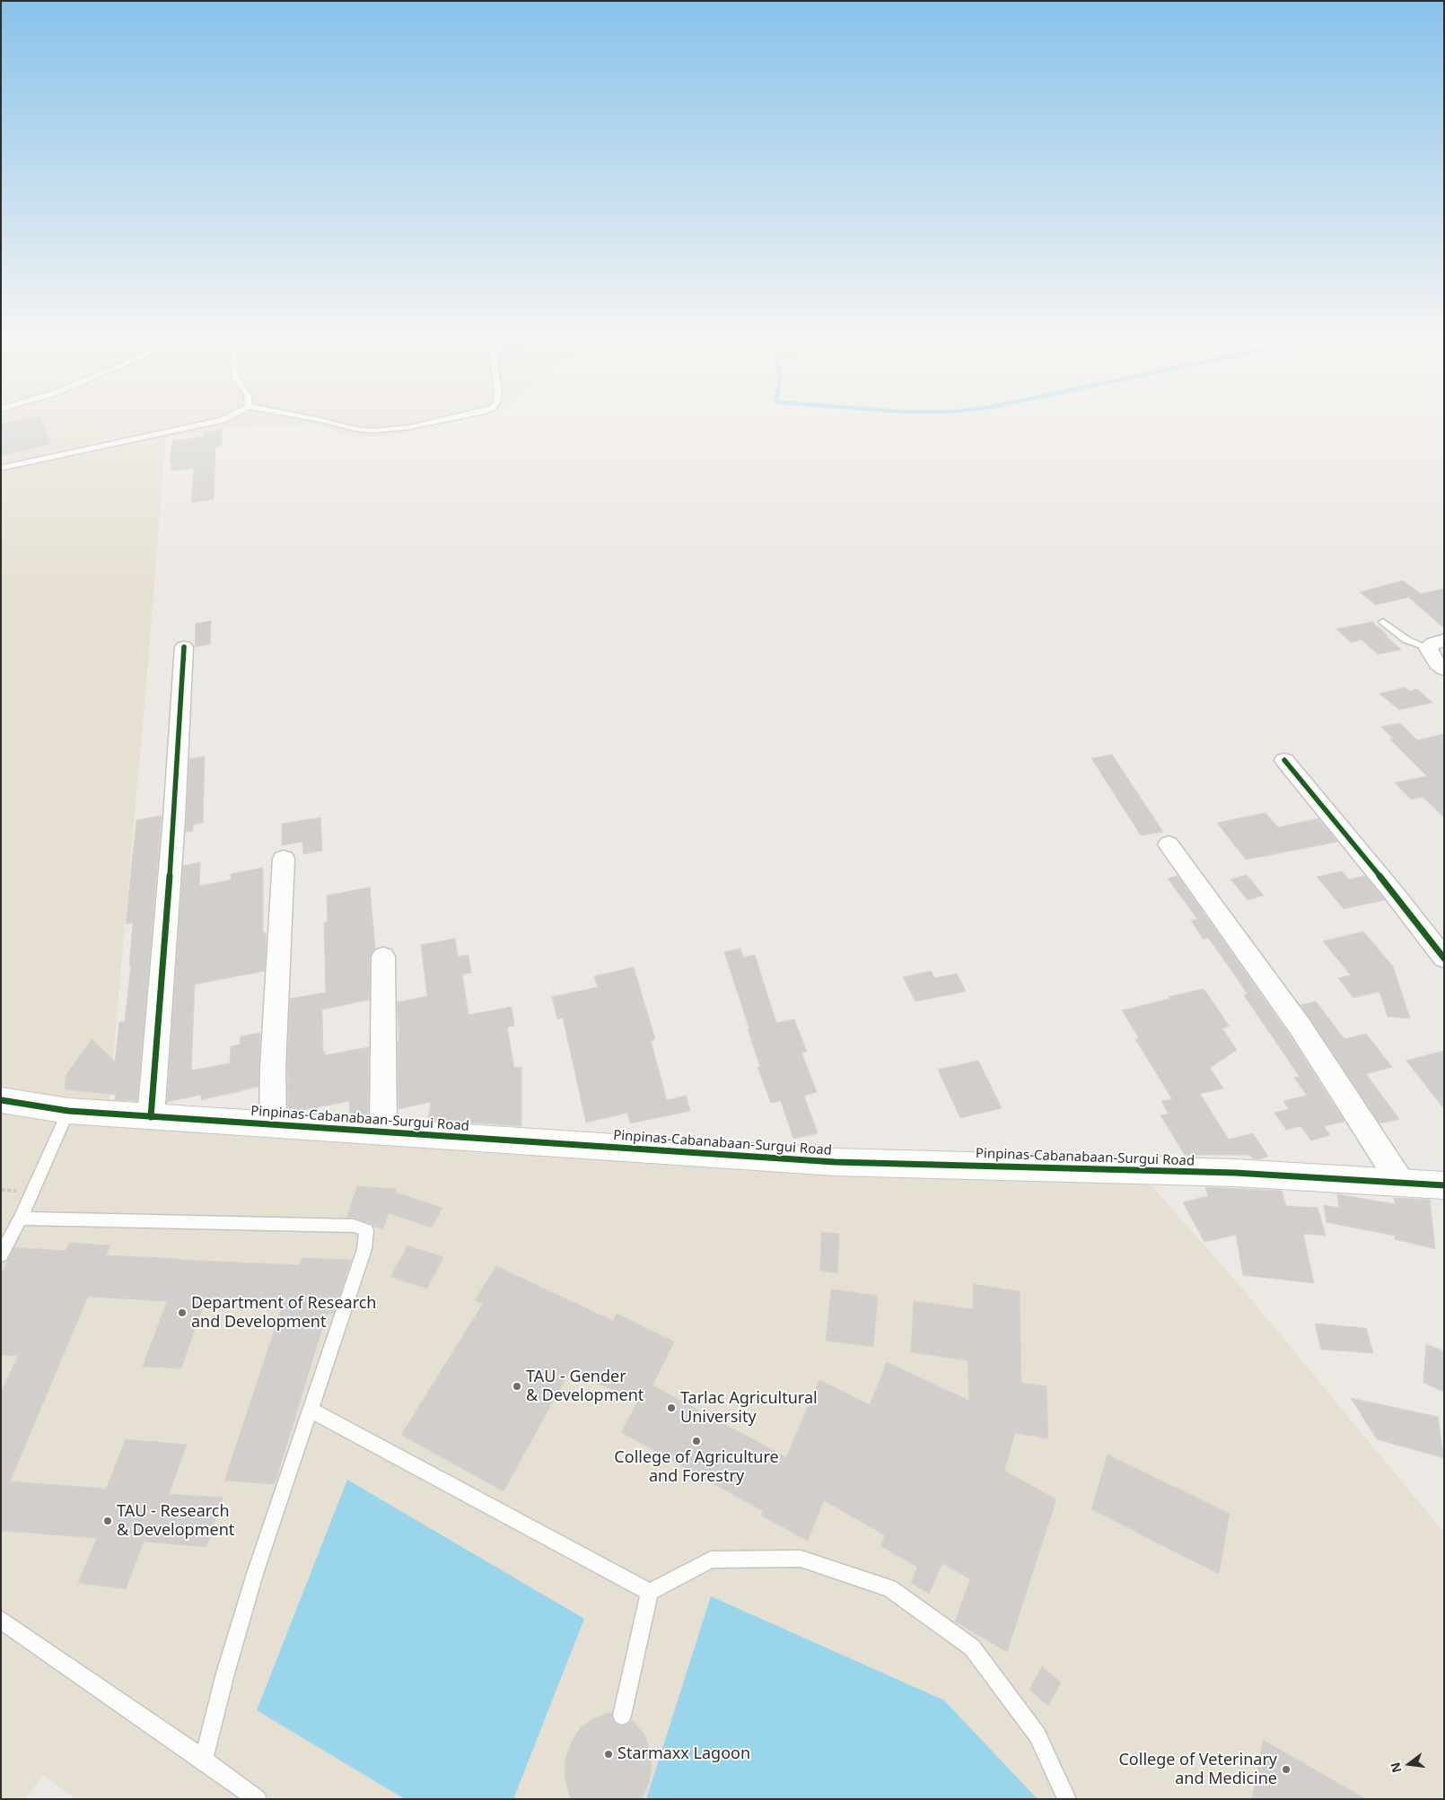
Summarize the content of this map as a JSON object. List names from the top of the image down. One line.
{"streets":{"street":["Pinpinas-Cabanabaan-Surgui Road"]},"places":["Department of Research and Development","TAU - Gender & Development","Tarlac Agricultural University","College of Agriculture and Forestry","TAU - Research & Development","Starmaxx Lagoon","College of Veterinary and Medicine"],"north":"left"}
